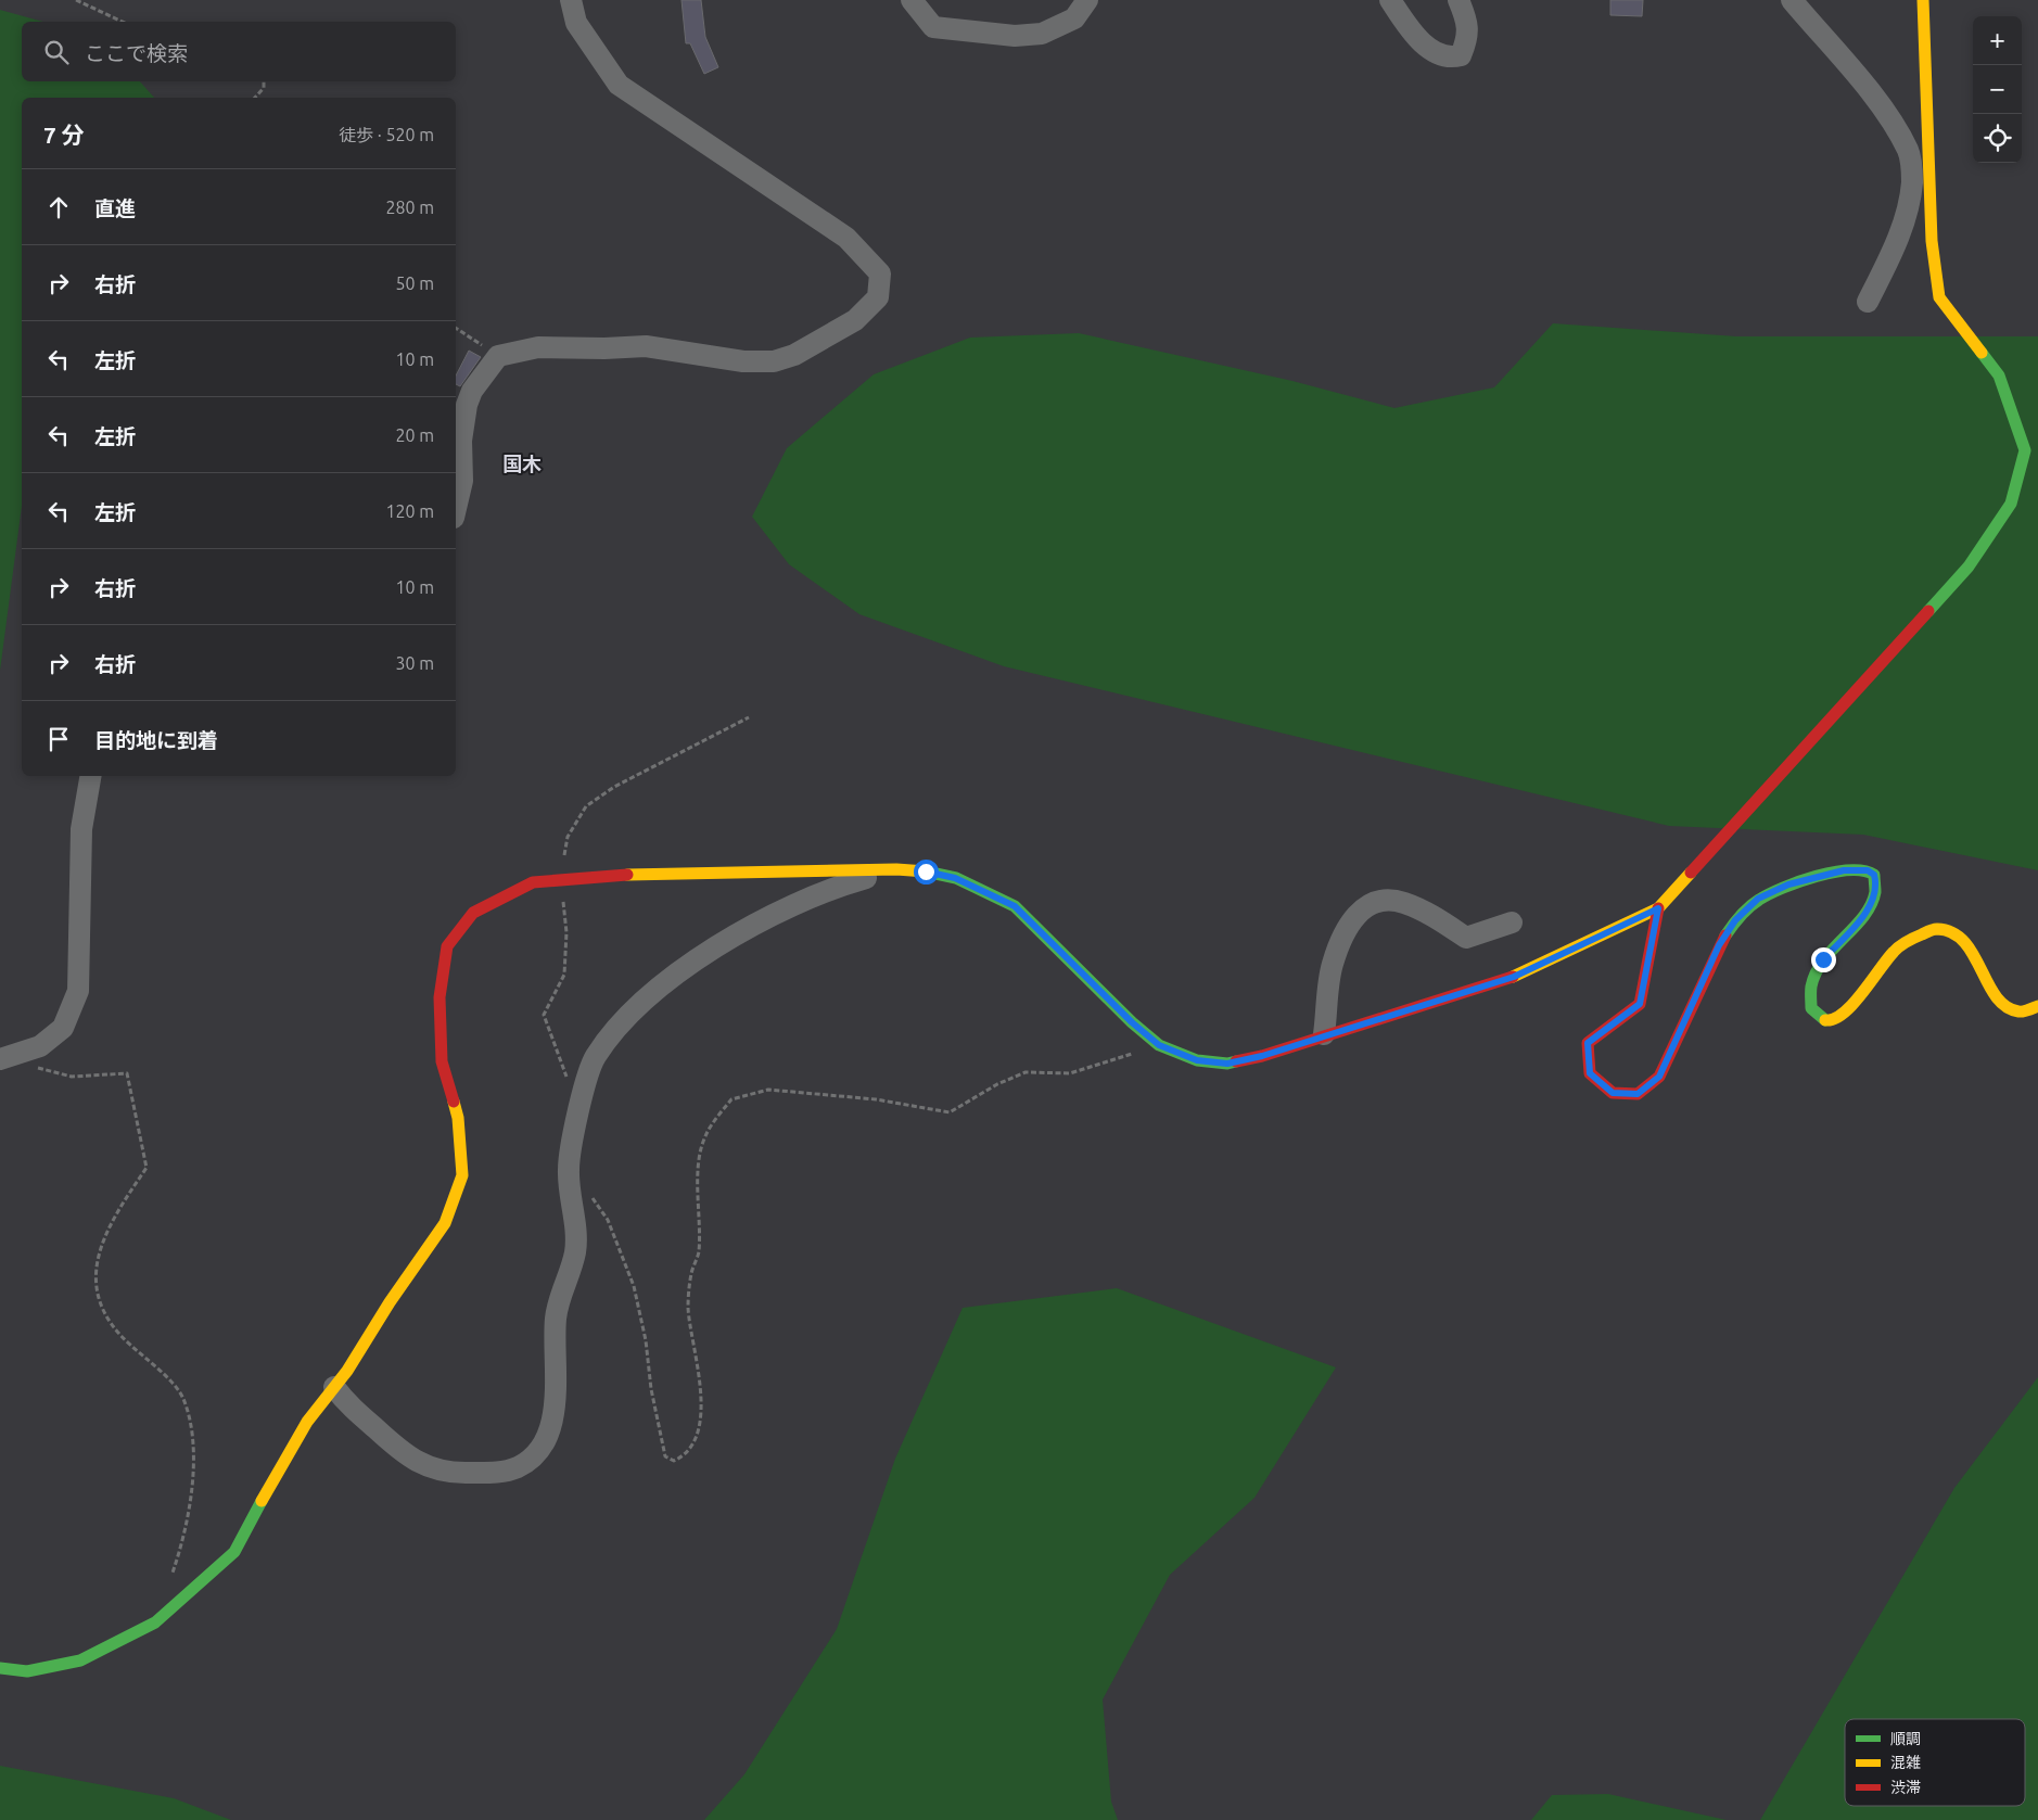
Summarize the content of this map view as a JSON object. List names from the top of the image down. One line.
{"districts":["国木"],"legend":["順調","混雑","渋滞"],"page":{"map_buttons":["+","−"],"search":"ここで検索","heading":["7 分","徒歩 · 520 m"],"list":[["直進","280 m"],["右折","50 m"],["左折","10 m"],["左折","20 m"],["左折","120 m"],["右折","10 m"],["右折","30 m"],"目的地に到着"]}}
